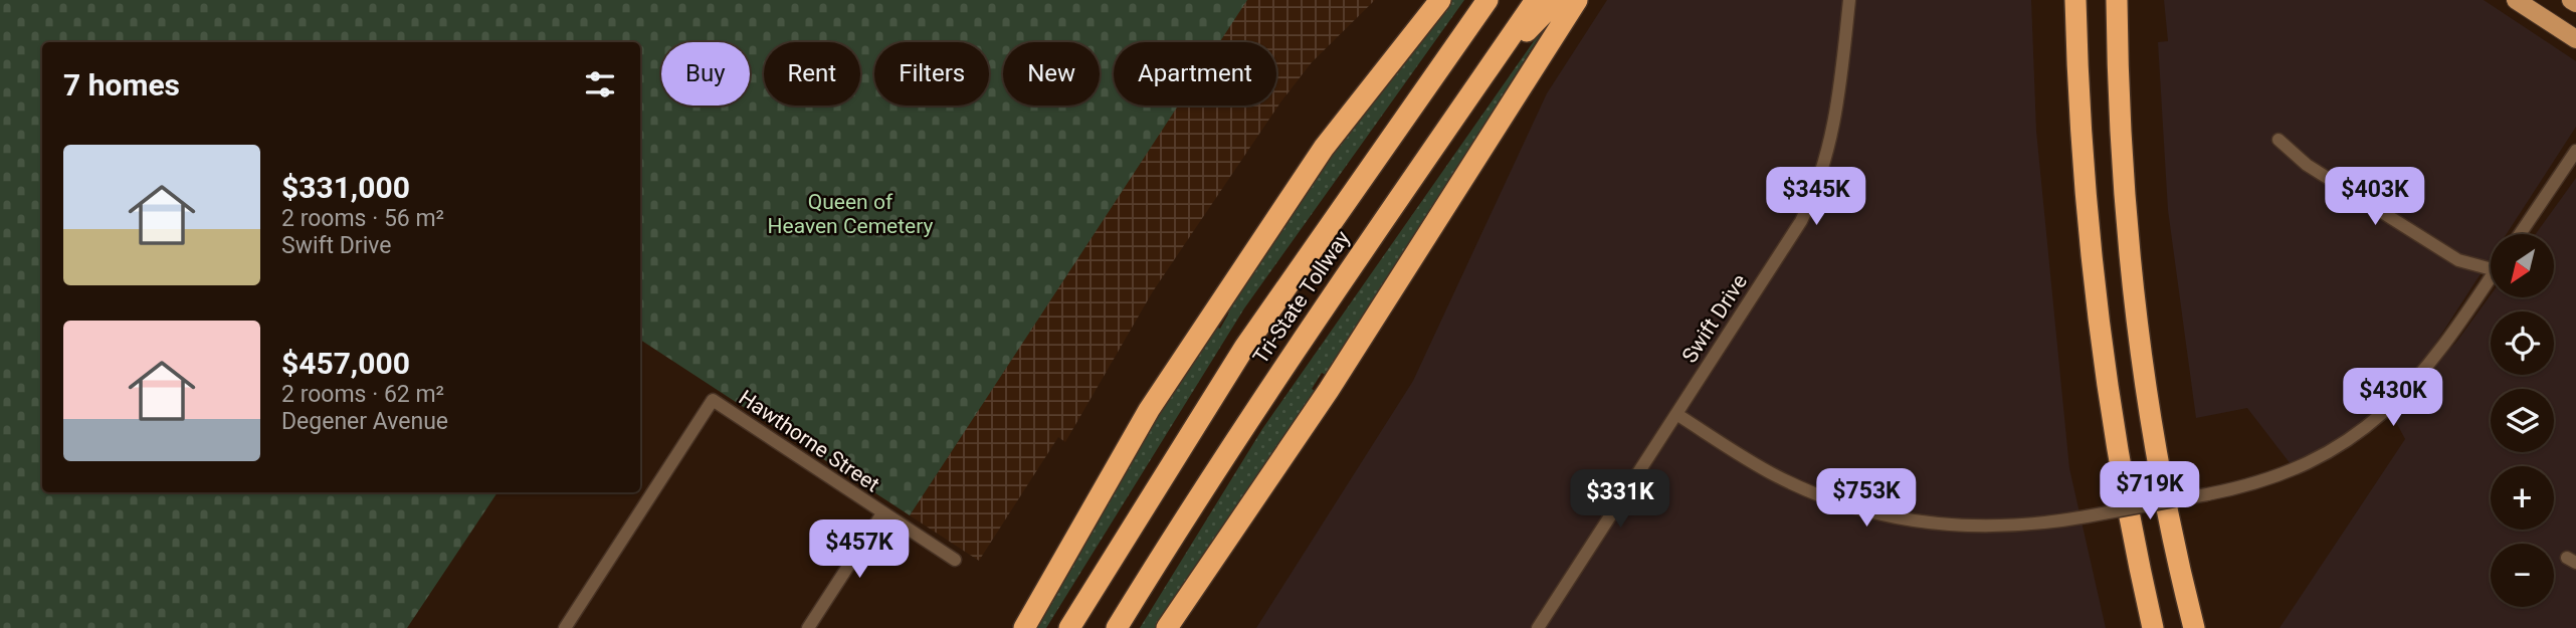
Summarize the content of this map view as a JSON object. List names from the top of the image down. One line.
{"streets":{"highway":["Tri-State Tollway"],"street":["Swift Drive","Hawthorne Street"]},"parks":["Queen of Heaven Cemetery"],"north":"bottom left","page":{"chip":["Buy","Rent","Filters","New","Apartment"],"heading":"7 homes","list":[{"name":"$331,000","note":"2 rooms · 56 m² · Swift Drive"},{"name":"$457,000","note":"2 rooms · 62 m² · Degener Avenue"}],"price":["$345K","$403K","$430K","$719K","$753K","$331K","$457K"],"map_buttons":["+","−"]}}
